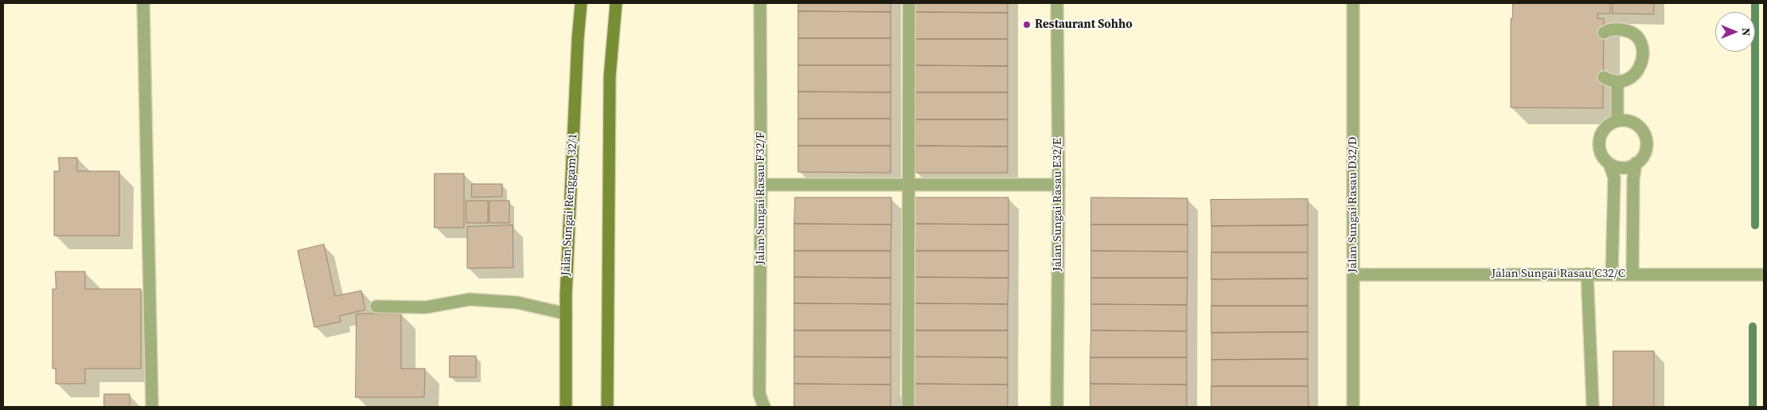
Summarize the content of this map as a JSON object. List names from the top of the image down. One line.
{"streets":{"main road":["Jalan Sungai Renggam 32/1"],"street":["Jalan Sungai Rasau F32/F","Jalan Sungai Rasau E32/E","Jalan Sungai Rasau D32/D","Jalan Sungai Rasau C32/C"]},"crossings":[["Jalan Sungai Rasau D32/D","Jalan Sungai Rasau C32/C"]],"places":["Restaurant Sohho"],"north":"right"}
